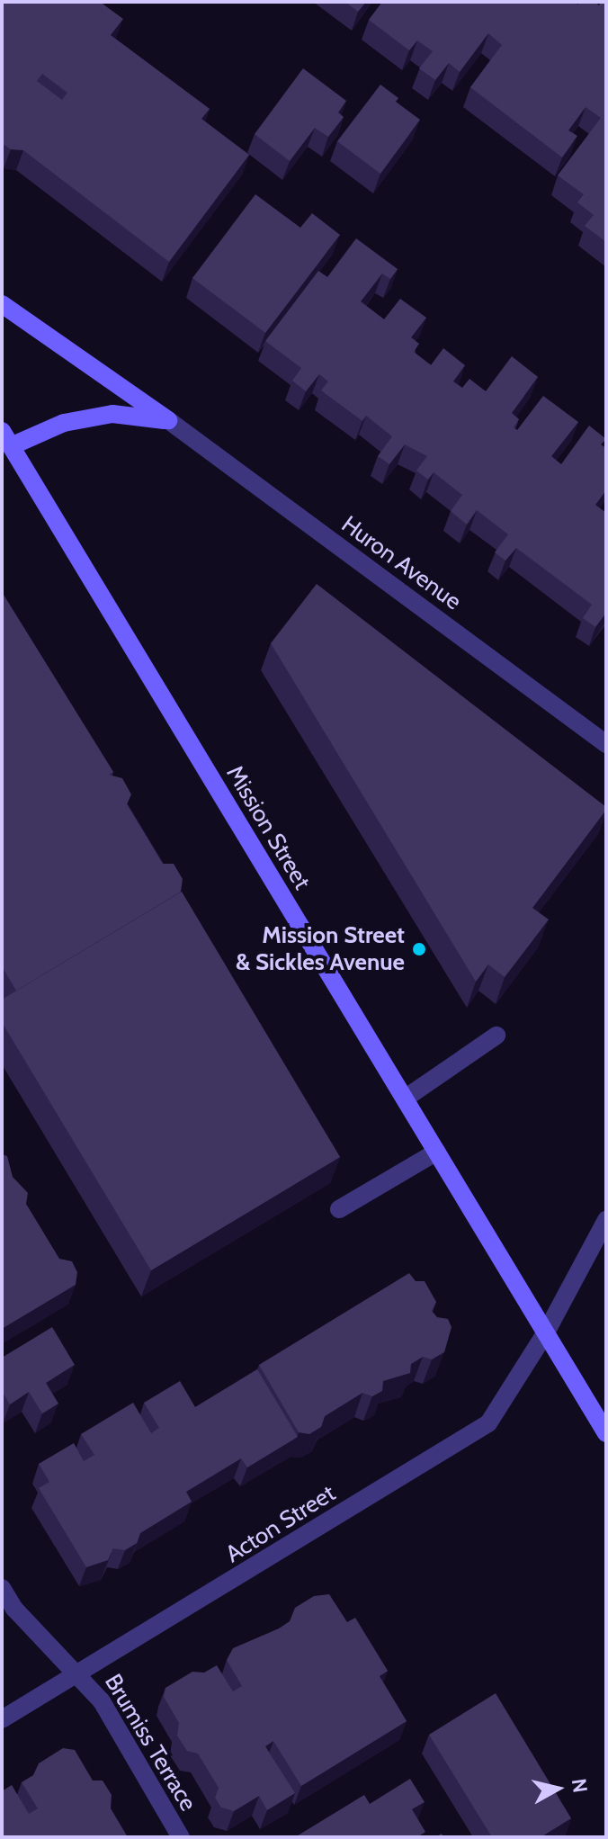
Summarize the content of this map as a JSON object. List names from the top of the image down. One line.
{"streets":{"main road":["Mission Street"],"street":["Huron Avenue","Acton Street","Brumiss Terrace"]},"crossings":[["Mission Street","Acton Street"],["Acton Street","Brumiss Terrace"]],"places":["Mission Street & Sickles Avenue"],"north":"right"}
